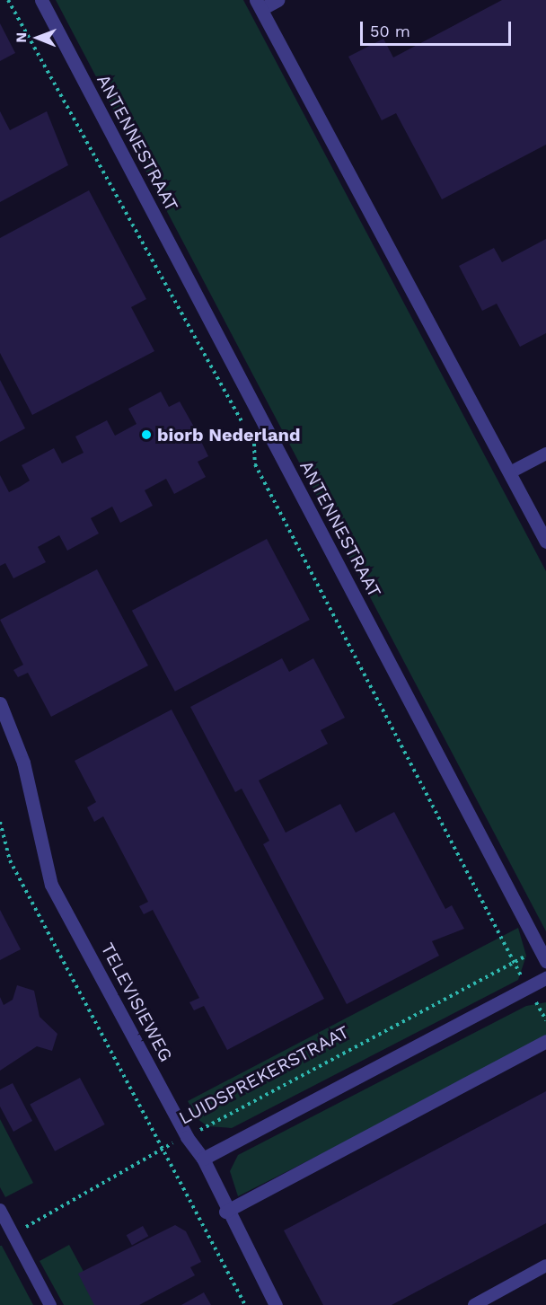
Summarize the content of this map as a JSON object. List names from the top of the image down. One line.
{"streets":{"street":["ANTENNESTRAAT","TELEVISIEWEG"],"path":["LUIDSPREKERSTRAAT"]},"crossings":[["ANTENNESTRAAT","LUIDSPREKERSTRAAT"],["TELEVISIEWEG","LUIDSPREKERSTRAAT"]],"places":["biorb Nederland"],"scale_bar":"50 m","north":"left"}
